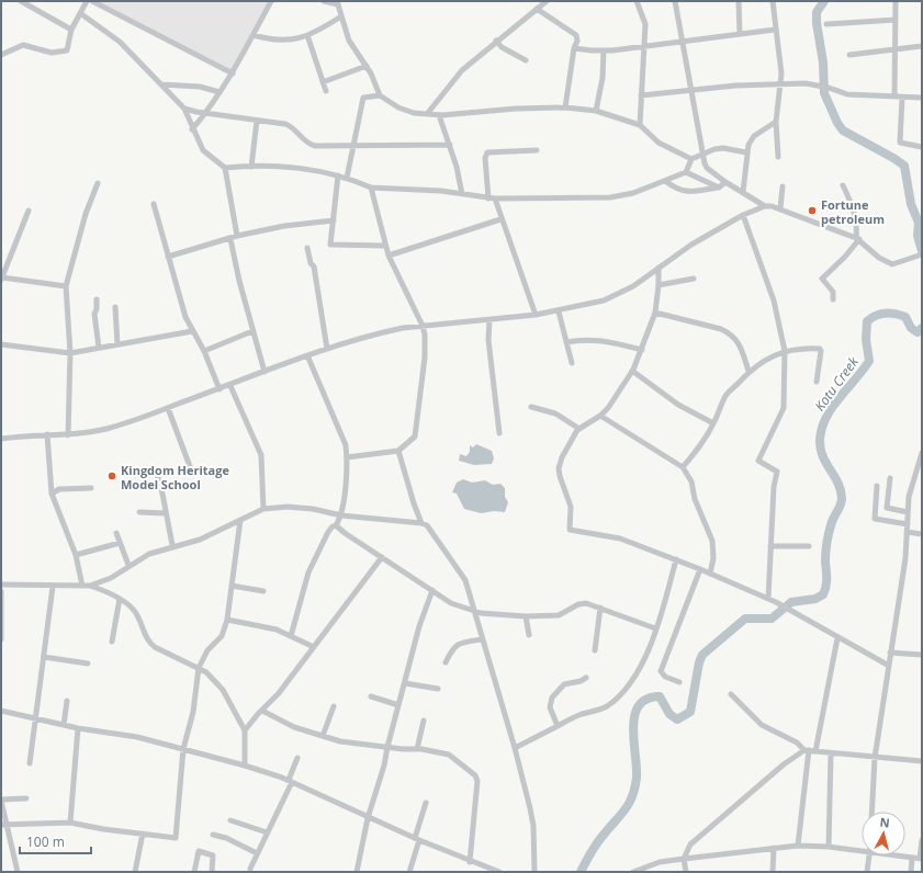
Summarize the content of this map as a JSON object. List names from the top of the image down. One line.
{"water":["Kotu Creek"],"places":["Fortune petroleum","Kingdom Heritage Model School"],"scale_bar":"100 m","north":"top"}
